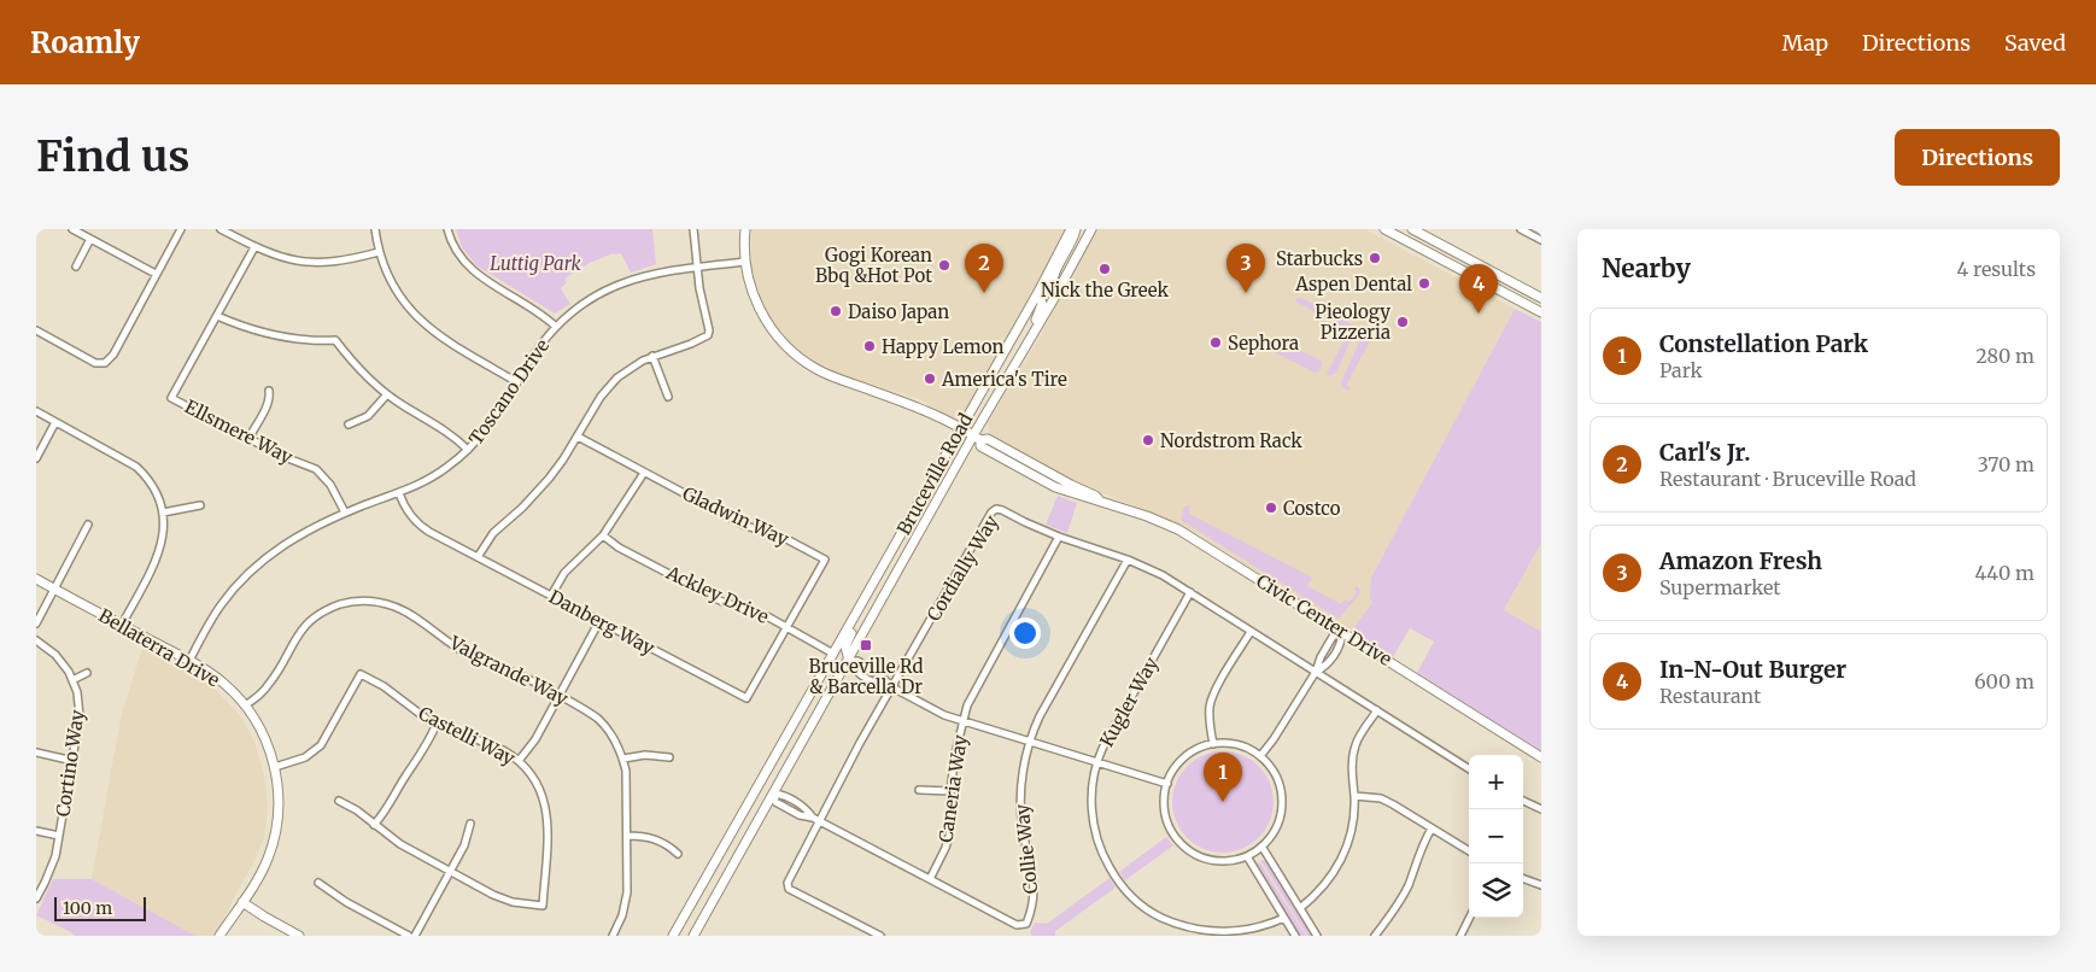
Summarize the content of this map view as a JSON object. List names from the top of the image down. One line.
{"streets":{"main road":["Bruceville Road","Civic Center Drive","Bellaterra Drive"],"street":["Toscano Drive","Ellsmere Way","Gladwin Way","Cordially Way","Ackley Drive","Danberg Way","Valgrande Way","Kugler Way","Castelli Way","Cortino Way","Caneria Way","Collie Way"]},"crossings":[["Toscano Drive","Ellsmere Way"],["Toscano Drive","Civic Center Drive"],["Toscano Drive","Danberg Way"],["Toscano Drive","Bellaterra Drive"],["Bruceville Road","Ackley Drive"],["Bruceville Road","Civic Center Drive"],["Bruceville Road","Collie Way"],["Gladwin Way","Ackley Drive"],["Gladwin Way","Danberg Way"],["Cordially Way","Kugler Way"],["Cordially Way","Caneria Way"],["Cordially Way","Collie Way"],["Ackley Drive","Danberg Way"],["Bellaterra Drive","Valgrande Way"],["Bellaterra Drive","Castelli Way"],["Caneria Way","Collie Way"]],"parks":["Luttig Park"],"places":{"other":["Starbucks","Gogi Korean Bbq &Hot Pot","Nick the Greek","Aspen Dental","Daiso Japan","Pieology Pizzeria","Sephora","Happy Lemon","America's Tire","Nordstrom Rack","Costco"],"transit":["Bruceville Rd & Barcella Dr"]},"scale_bar":"100 m","page":{"header":"Roamly","nav":["Map","Directions","Saved"],"buttons":"Directions","title":"Find us","heading":["Nearby","4 results"],"pins":["2","3","4","1"],"list":[{"mark":"1","name":"Constellation Park","note":"Park","value":"280 m"},{"mark":"2","name":"Carl's Jr.","note":"Restaurant · Bruceville Road","value":"370 m"},{"mark":"3","name":"Amazon Fresh","note":"Supermarket","value":"440 m"},{"mark":"4","name":"In-N-Out Burger","note":"Restaurant","value":"600 m"}],"map_buttons":["+","−"],"scale":"100 m"}}
